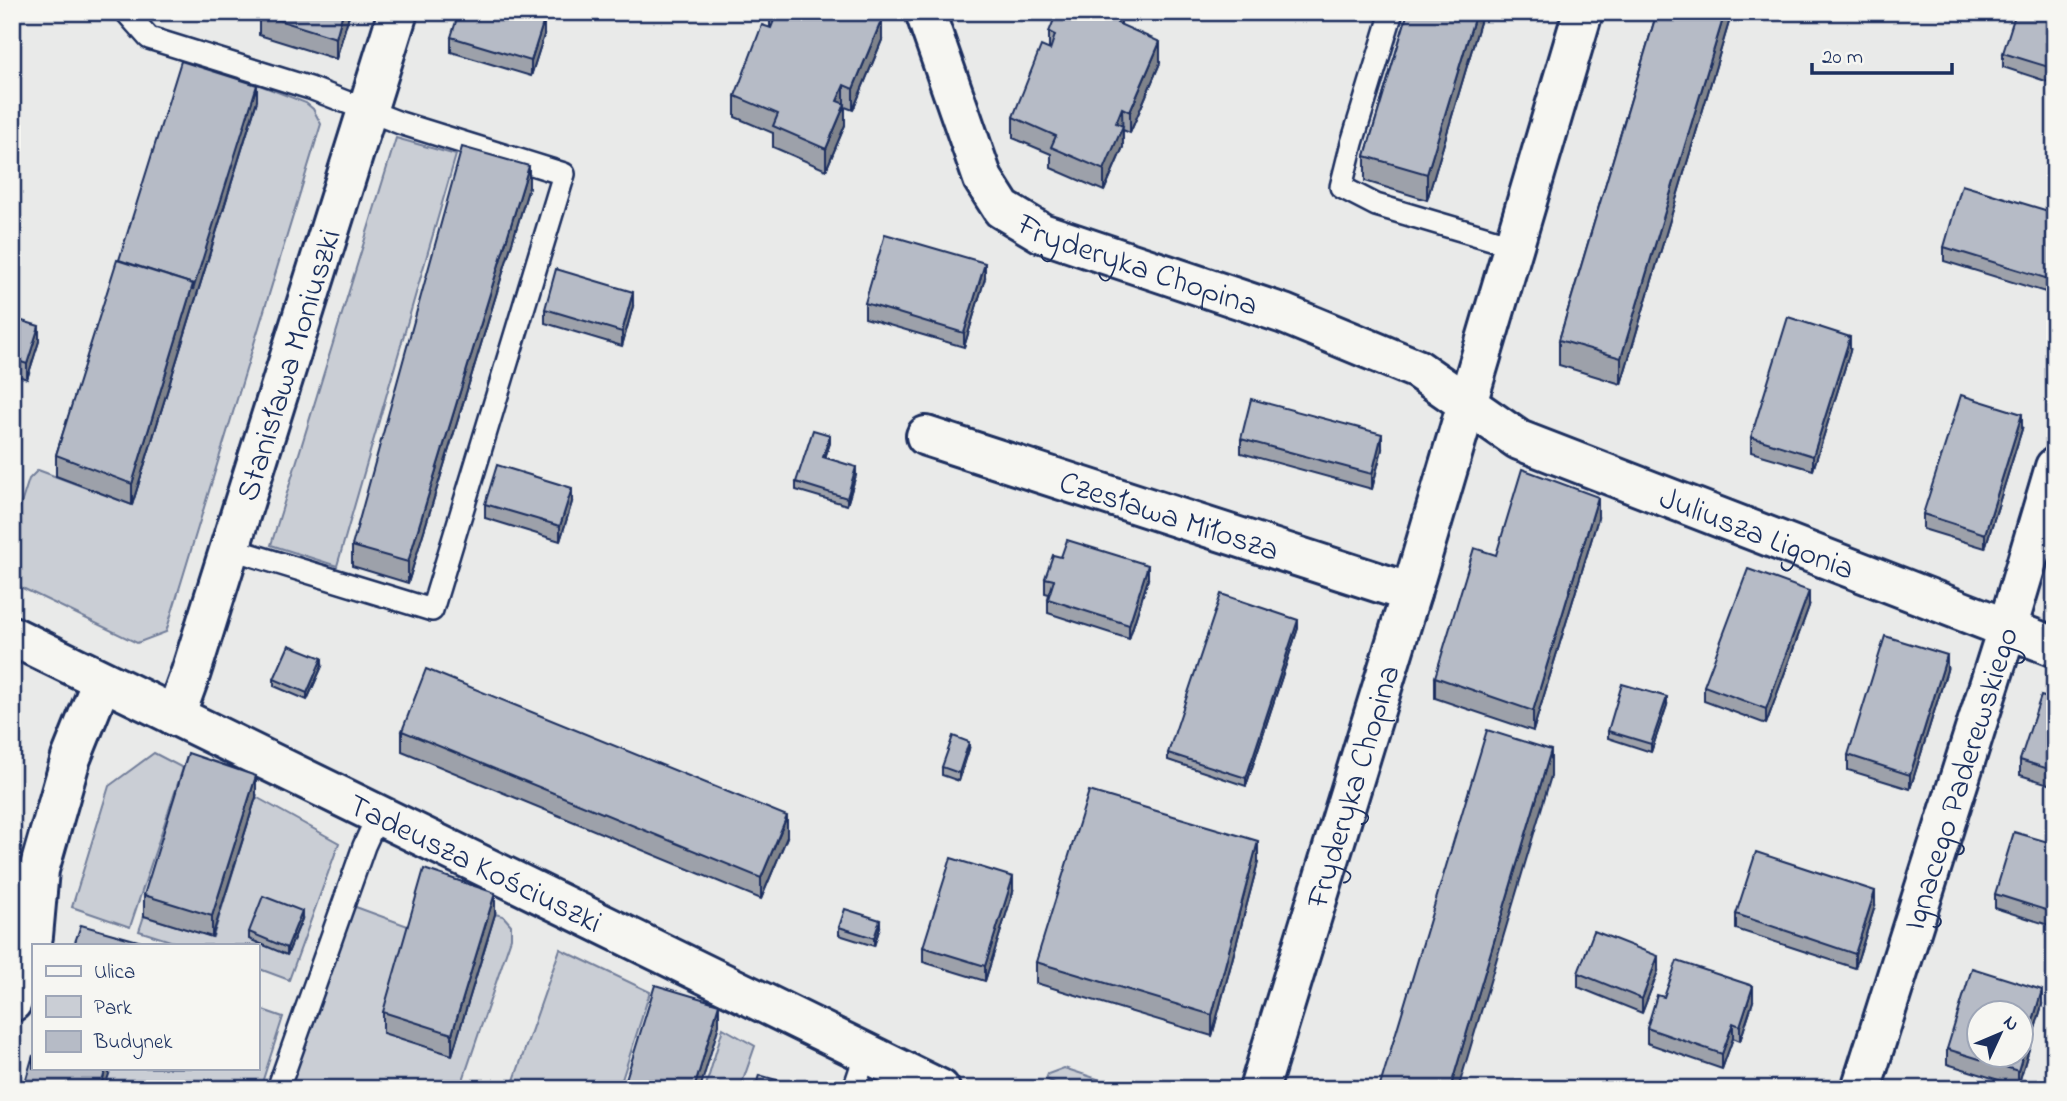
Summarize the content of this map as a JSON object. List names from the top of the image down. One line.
{"streets":{"street":["Fryderyka Chopina","Stanisława Moniuszki","Czesława Miłosza","Juliusza Ligonia","Ignacego Paderewskiego","Tadeusza Kościuszki"]},"crossings":[["Fryderyka Chopina","Czesława Miłosza"],["Fryderyka Chopina","Juliusza Ligonia"],["Stanisława Moniuszki","Tadeusza Kościuszki"],["Juliusza Ligonia","Ignacego Paderewskiego"]],"legend":["Ulica","Park","Budynek"],"scale_bar":"20 m","north":"top right"}
